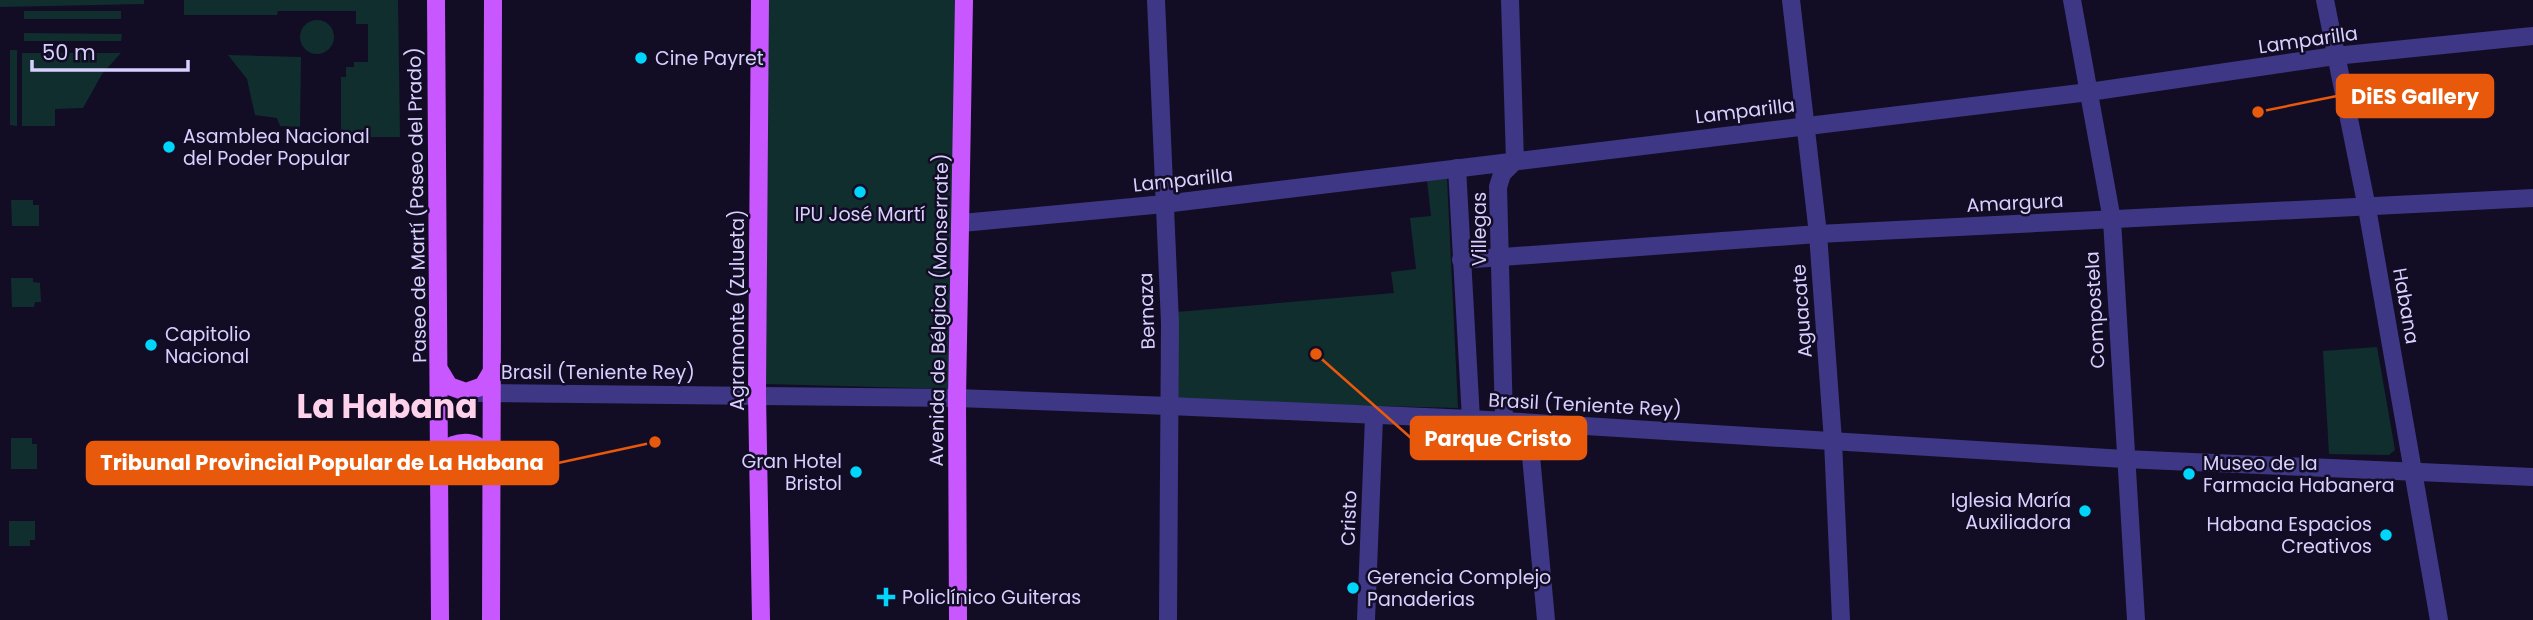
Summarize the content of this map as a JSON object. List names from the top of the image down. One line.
{"streets":{"main road":["Paseo de Martí (Paseo del Prado)","Agramonte (Zulueta)","Avenida de Bélgica (Monserrate)"],"street":["Lamparilla","Amargura","Villegas","Habana","Compostela","Bernaza","Aguacate","Brasil (Teniente Rey)","Cristo"]},"crossings":[["Lamparilla","Villegas"],["Lamparilla","Habana"],["Lamparilla","Avenida de Bélgica (Monserrate)"],["Lamparilla","Compostela"],["Lamparilla","Bernaza"],["Lamparilla","Aguacate"],["Amargura","Villegas"],["Amargura","Habana"],["Amargura","Compostela"],["Amargura","Aguacate"],["Villegas","Brasil (Teniente Rey)"],["Habana","Brasil (Teniente Rey)"],["Agramonte (Zulueta)","Brasil (Teniente Rey)"],["Avenida de Bélgica (Monserrate)","Brasil (Teniente Rey)"],["Compostela","Brasil (Teniente Rey)"],["Bernaza","Brasil (Teniente Rey)"],["Aguacate","Brasil (Teniente Rey)"],["Brasil (Teniente Rey)","Cristo"]],"districts":["La Habana"],"places":{"other":["Cine Payret","DiES Gallery","Asamblea Nacional del Poder Popular","IPU José Martí","Capitolio Nacional","Parque Cristo","Tribunal Provincial Popular de La Habana","Gran Hotel Bristol","Museo de la Farmacia Habanera","Iglesia María Auxiliadora","Habana Espacios Creativos","Gerencia Complejo Panaderias"],"health":["Policlínico Guiteras"]},"scale_bar":"50 m"}
